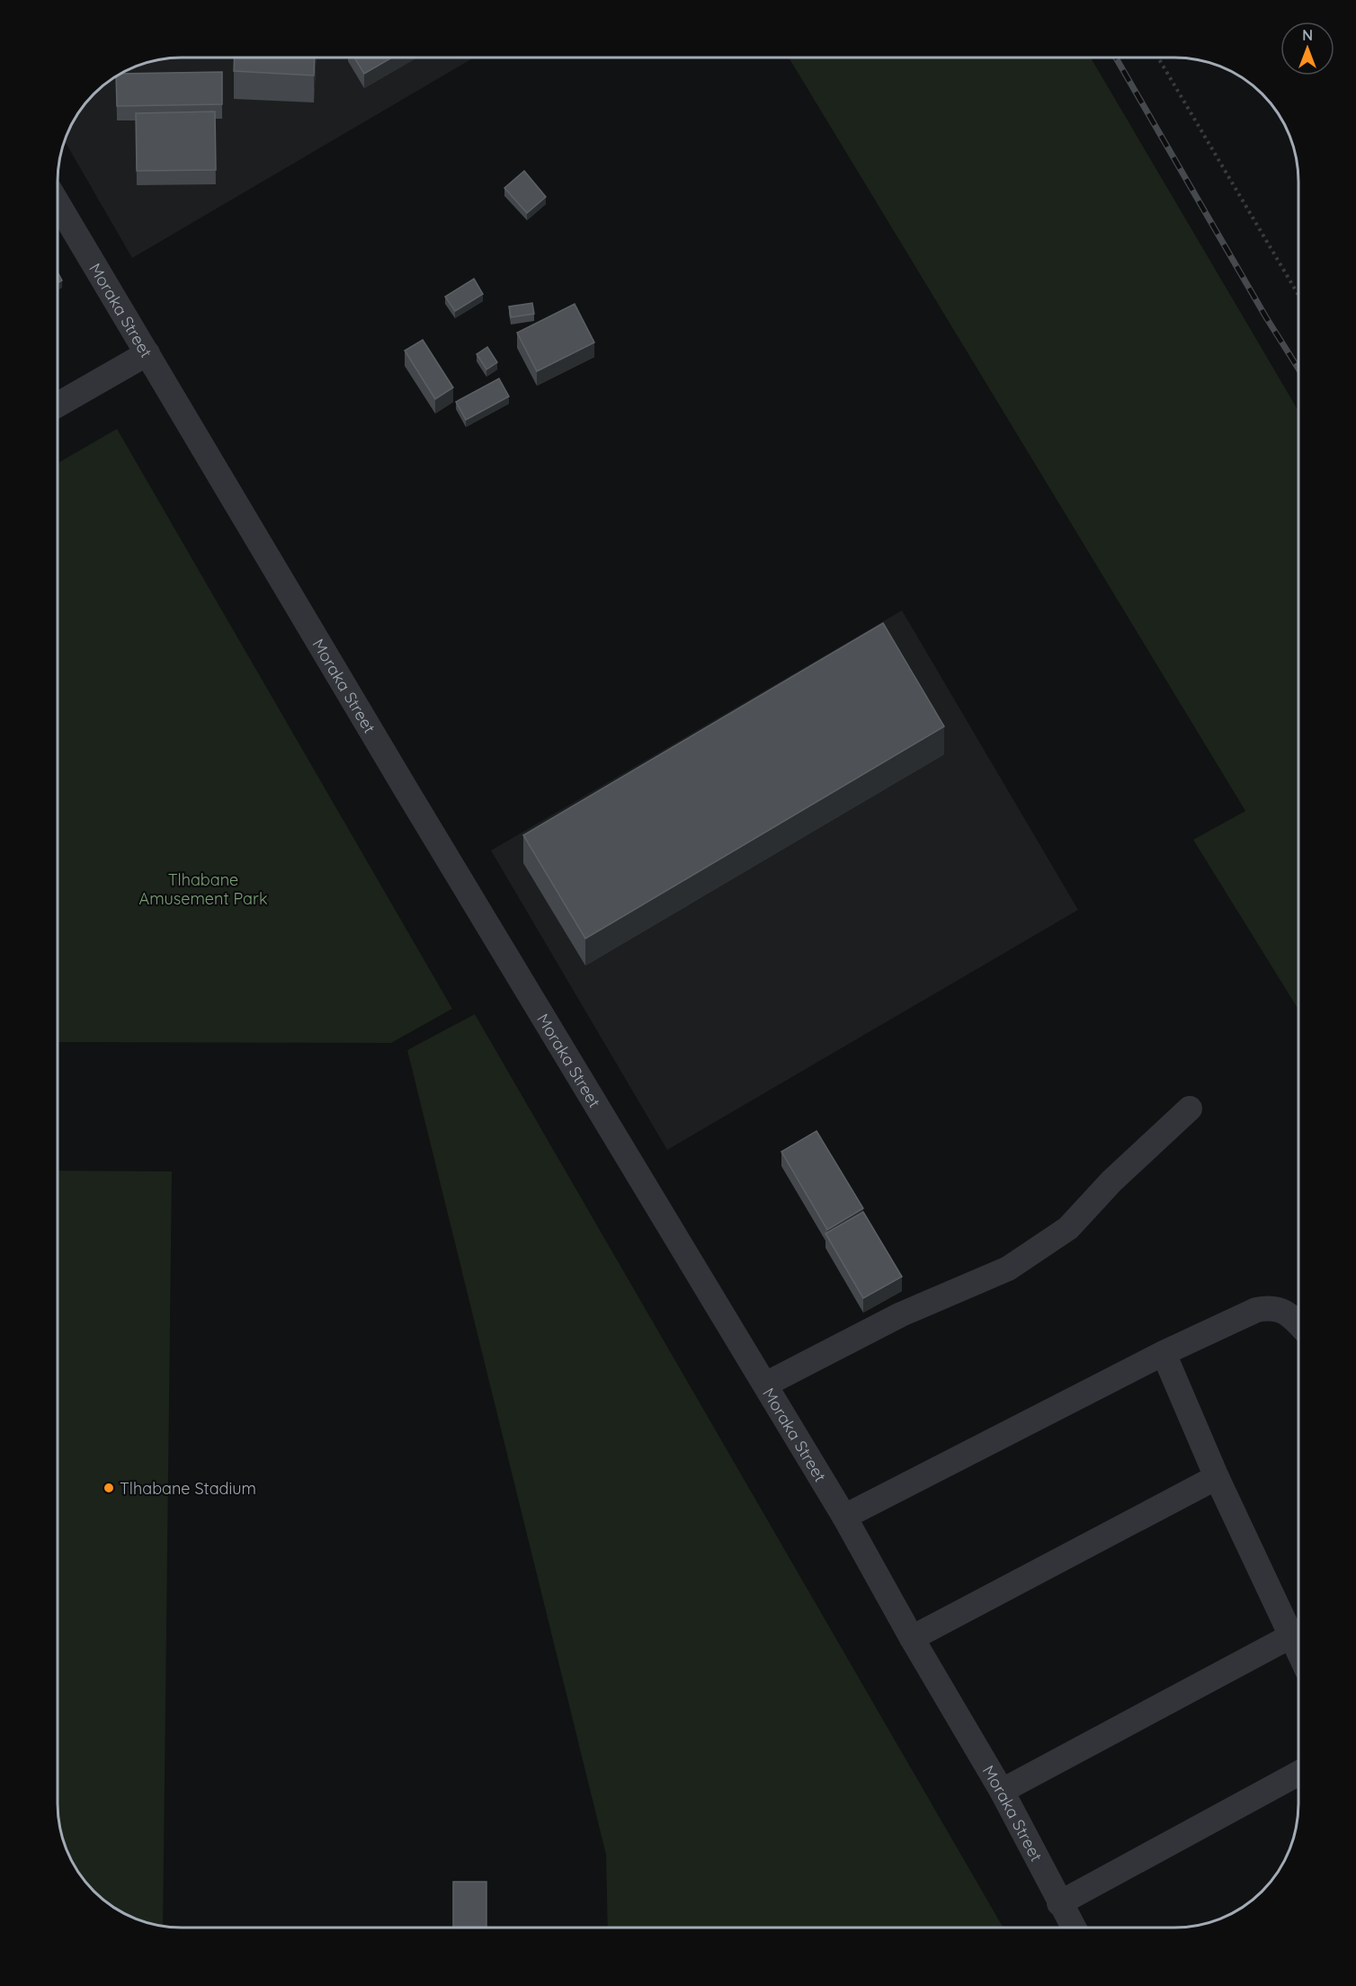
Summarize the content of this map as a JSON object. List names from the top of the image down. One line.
{"streets":{"street":["Moraka Street"]},"parks":["Tlhabane Amusement Park"],"places":["Tlhabane Stadium"],"north":"top"}
